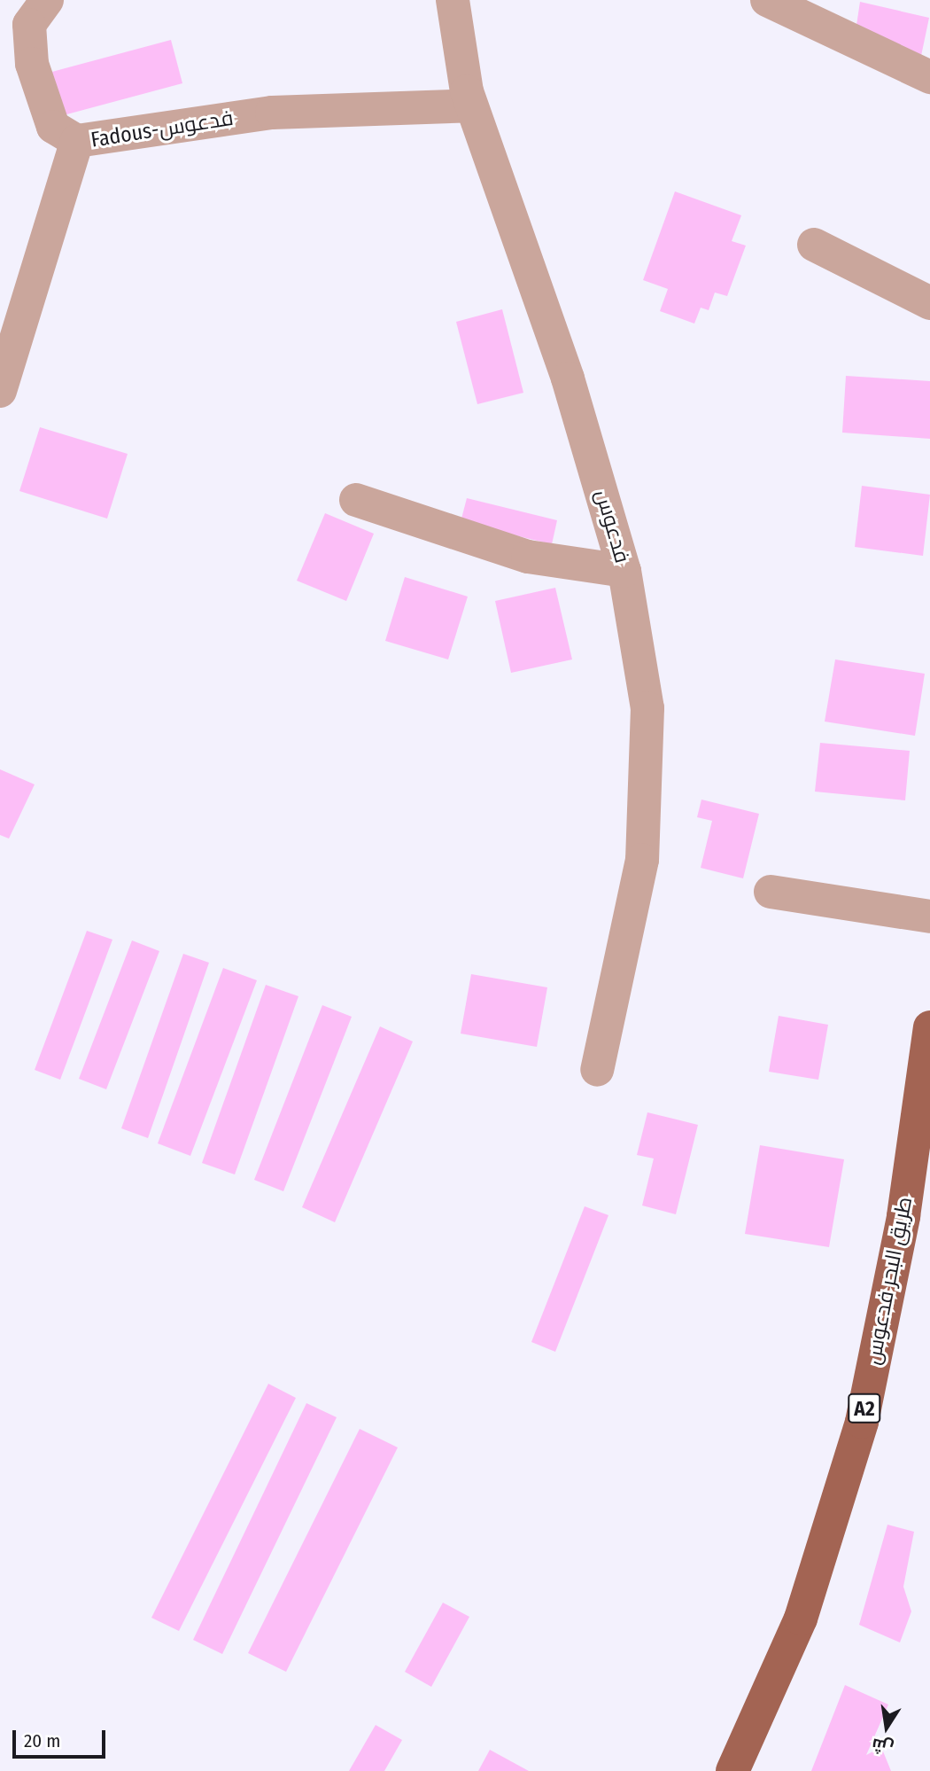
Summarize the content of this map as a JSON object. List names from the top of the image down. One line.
{"streets":{"main road":["طريق البحر فدعوس","A2"],"street":["Fadous-فدعوس","فدعوس"]},"crossings":[["Fadous-فدعوس","فدعوس"]],"scale_bar":"20 m","north":"bottom"}
